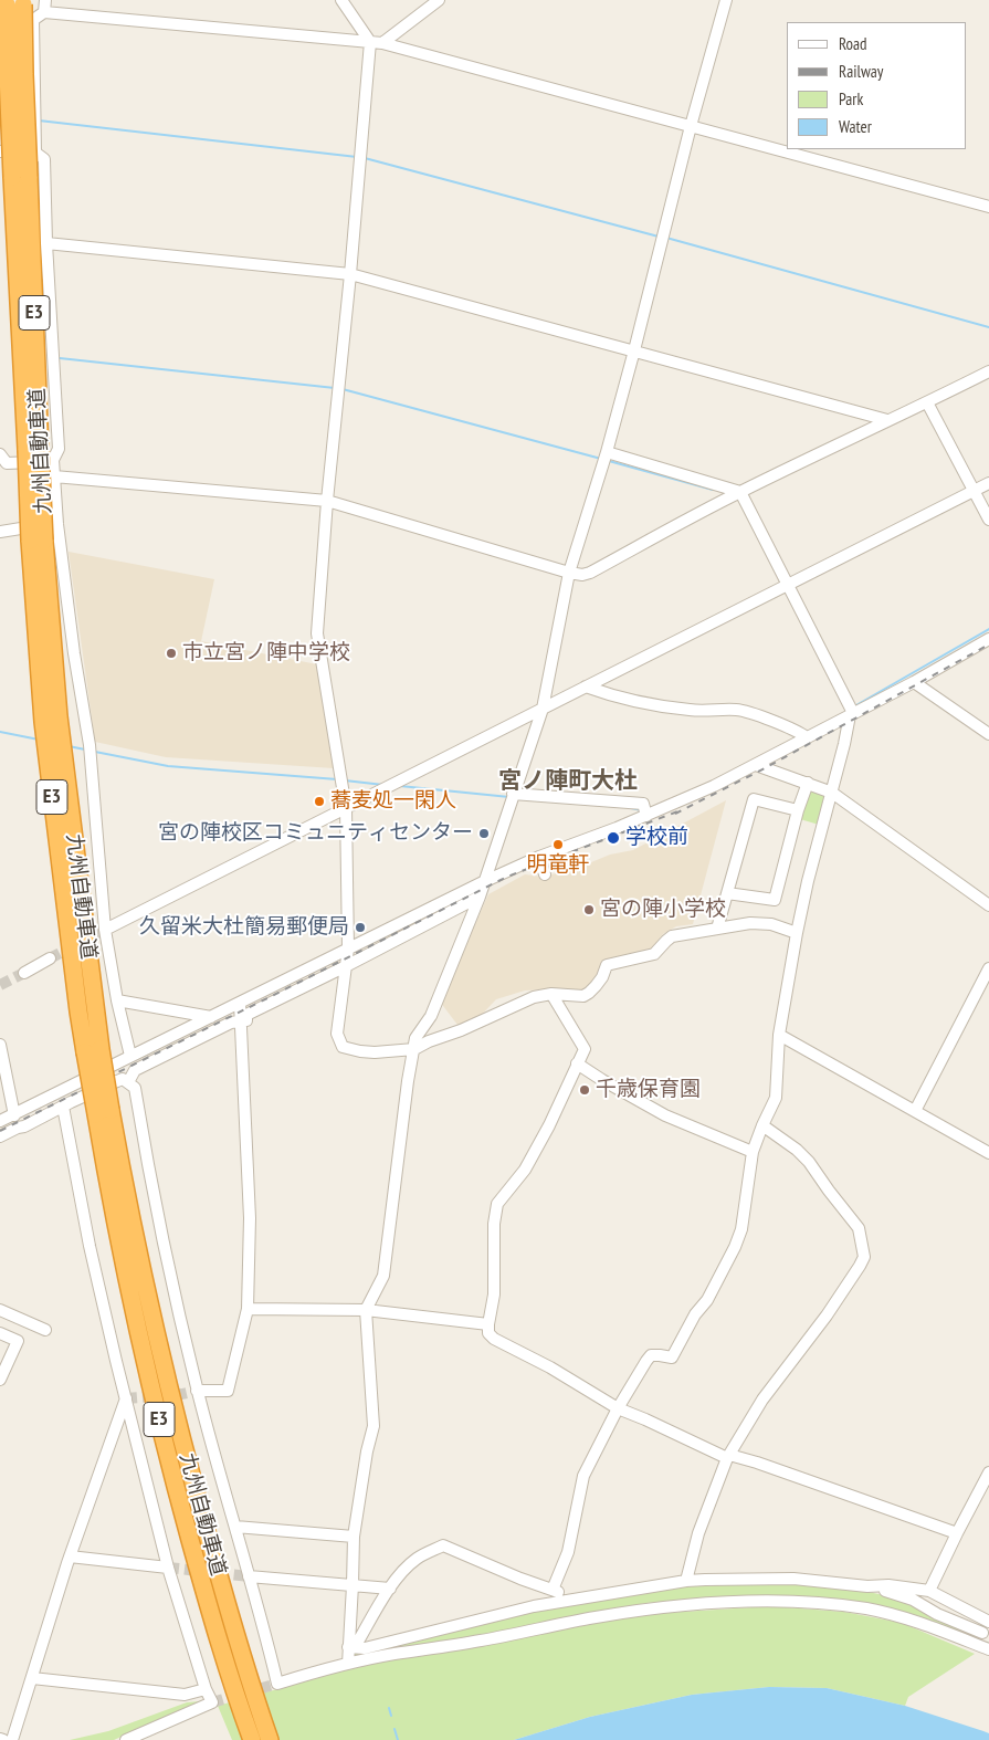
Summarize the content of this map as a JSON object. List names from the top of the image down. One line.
{"streets":{"highway":["E3","九州自動車道"]},"districts":["宮ノ陣町大杜"],"places":["市立宮ノ陣中学校","蕎麦処一閑人","宮の陣校区コミュニティセンター","学校前","明竜軒","宮の陣小学校","久留米大杜簡易郵便局","千歳保育園"],"legend":["Road","Railway","Park","Water"]}
